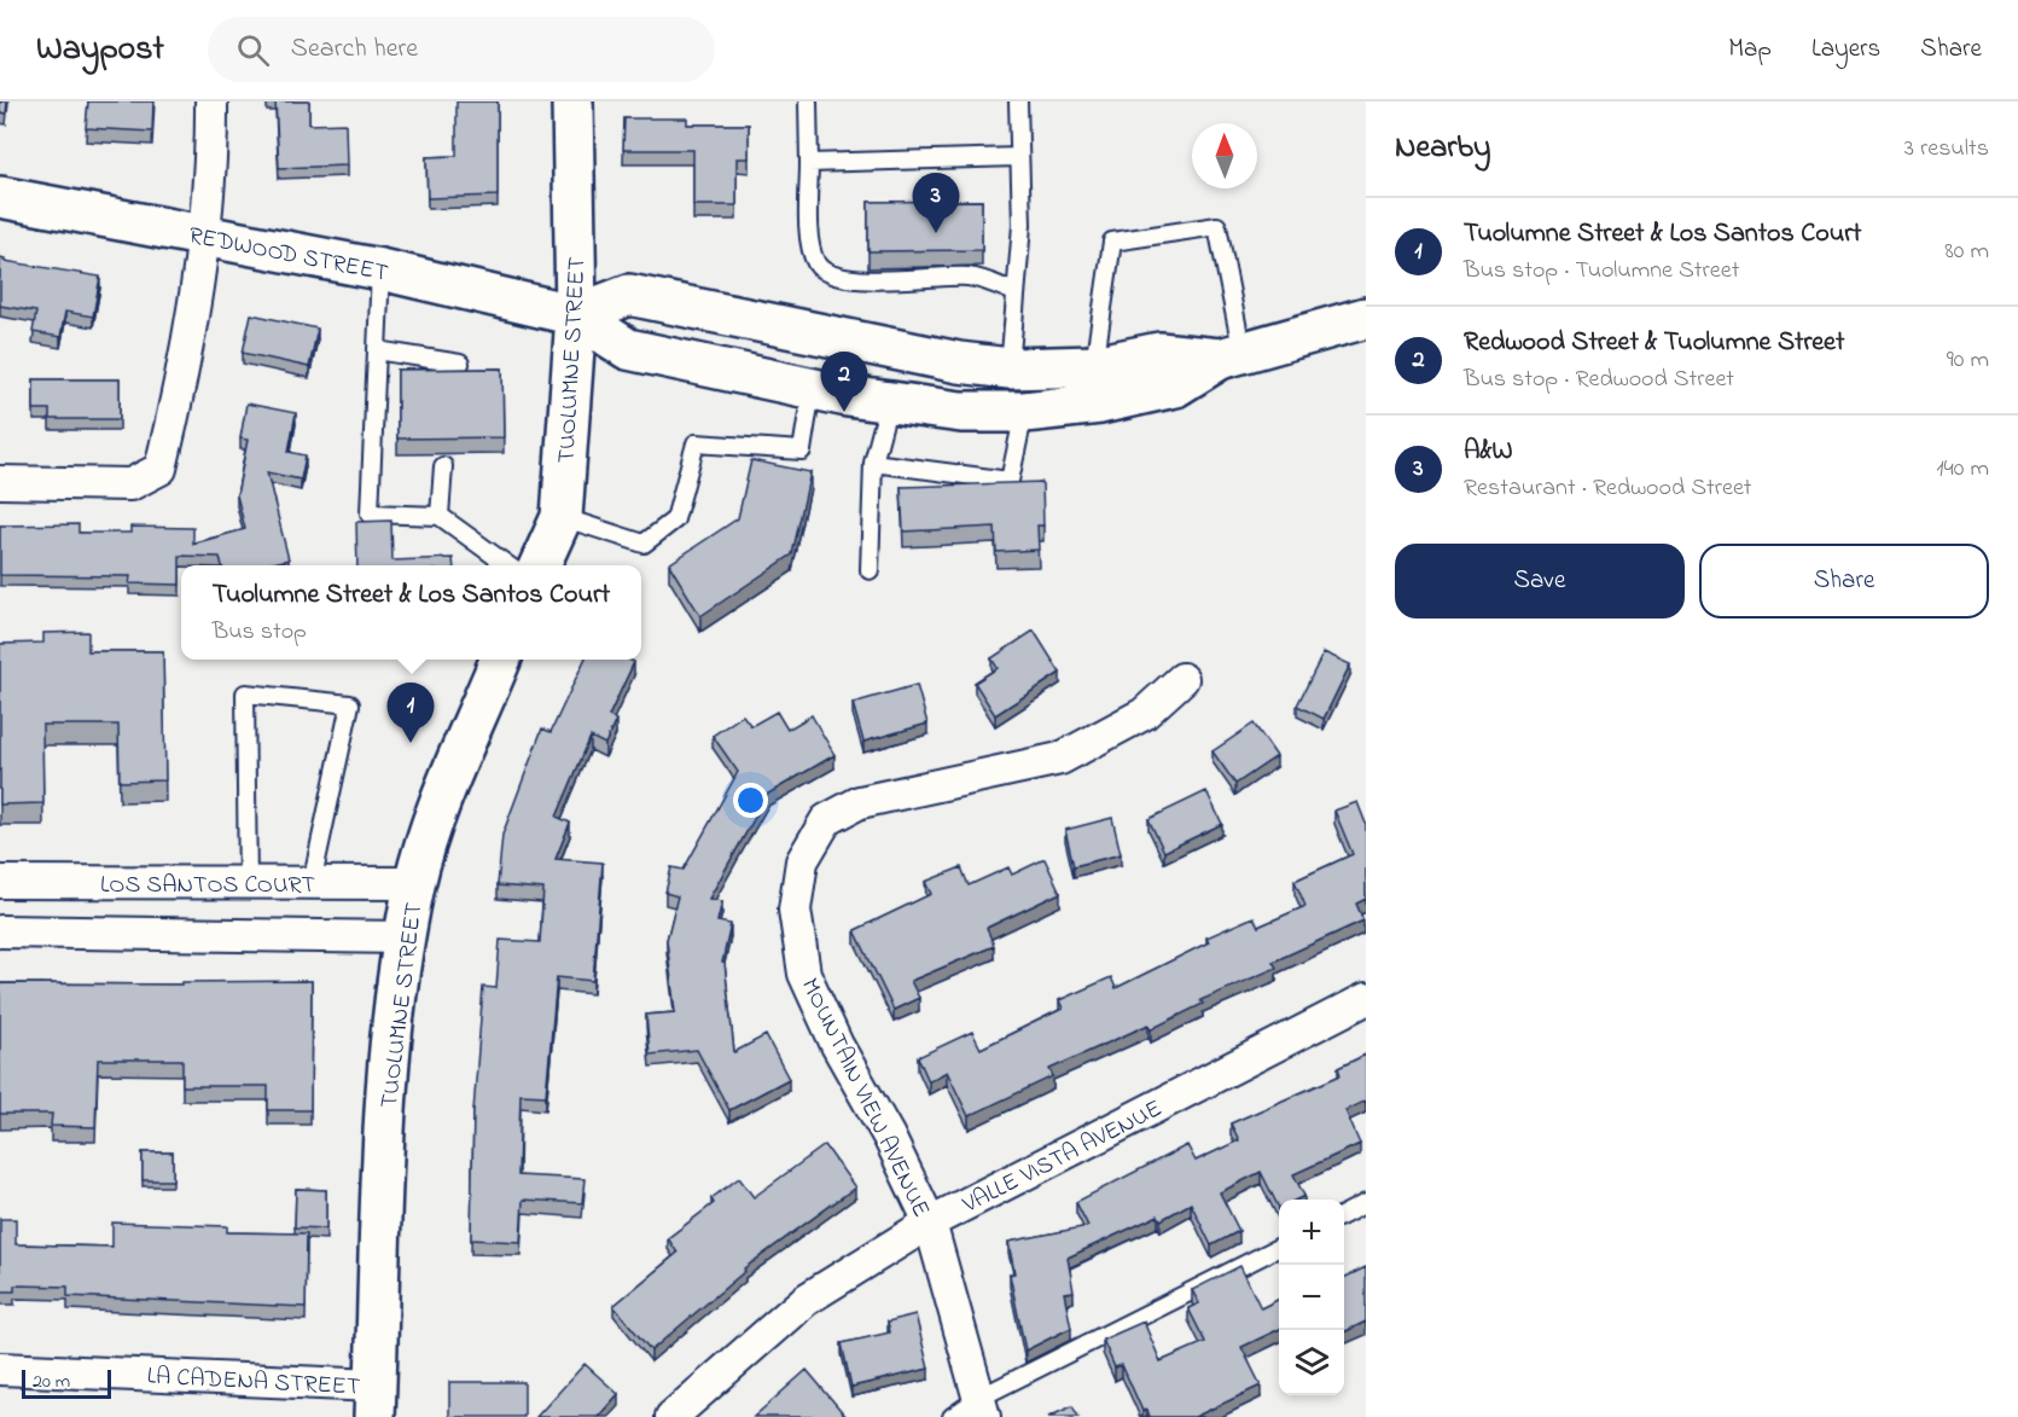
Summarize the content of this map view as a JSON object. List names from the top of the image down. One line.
{"streets":{"main road":["REDWOOD STREET","TUOLUMNE STREET"],"street":["LOS SANTOS COURT","MOUNTAIN VIEW AVENUE","VALLE VISTA AVENUE","LA CADENA STREET"]},"crossings":[["REDWOOD STREET","TUOLUMNE STREET"],["TUOLUMNE STREET","LOS SANTOS COURT"],["TUOLUMNE STREET","LA CADENA STREET"],["MOUNTAIN VIEW AVENUE","VALLE VISTA AVENUE"]],"scale_bar":"20 m","north":"top","page":{"header":"Waypost","search":"Search here","nav":["Map","Layers","Share"],"heading":["Nearby","3 results"],"pins":["3","2","1"],"list":[{"mark":"1","name":"Tuolumne Street & Los Santos Court","note":"Bus stop · Tuolumne Street","value":"80 m"},{"mark":"2","name":"Redwood Street & Tuolumne Street","note":"Bus stop · Redwood Street","value":"90 m"},{"mark":"3","name":"A&W","note":"Restaurant · Redwood Street","value":"140 m"}],"buttons":["Save","Share"],"popup":["Tuolumne Street & Los Santos Court","Bus stop"],"map_buttons":["+","−"],"scale":"20 m"}}
